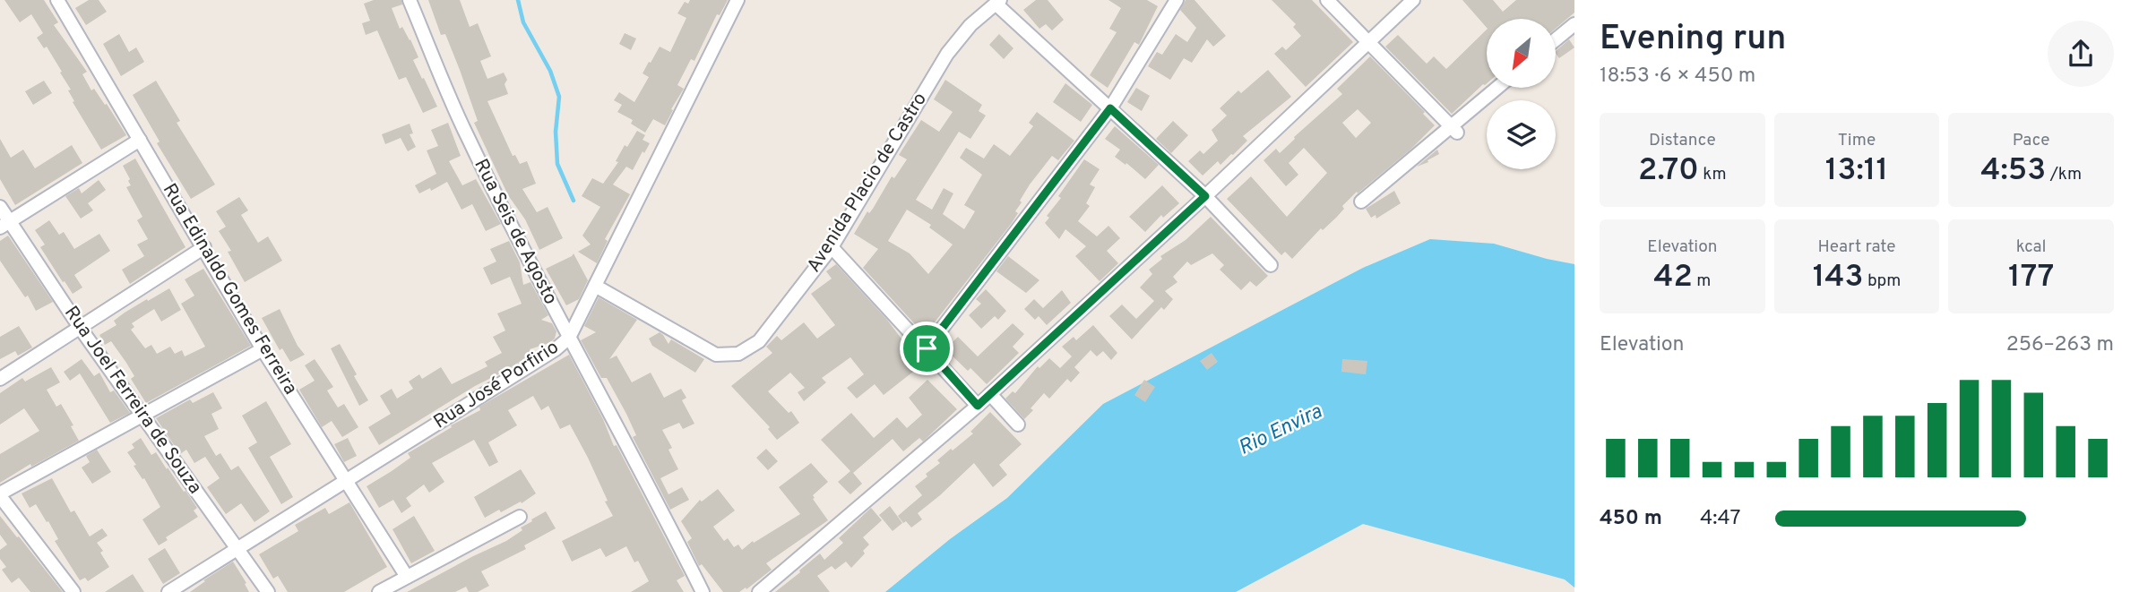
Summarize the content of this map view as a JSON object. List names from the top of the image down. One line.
{"streets":{"street":["Avenida Placio de Castro","Rua Seis de Agosto","Rua Edinaldo Gomes Ferreira","Rua José Porfirio","Rua Joel Ferreira de Souza"]},"crossings":[["Avenida Placio de Castro","Rua José Porfirio"],["Rua Seis de Agosto","Rua José Porfirio"],["Rua Edinaldo Gomes Ferreira","Rua José Porfirio"],["Rua José Porfirio","Rua Joel Ferreira de Souza"]],"water":["Rio Envira"],"north":"bottom left","page":{"heading":["Evening run","18:53 · 6 × 450 m"],"stats":[["Distance","2.70 km"],["Time","13:11"],["Pace","4:53 /km"],["Elevation","42 m"],["Heart rate","143 bpm"],["kcal","177"]],"chart":["Elevation","256–263 m"],"list":[{"name":"450 m","note":"4:47"}]}}
